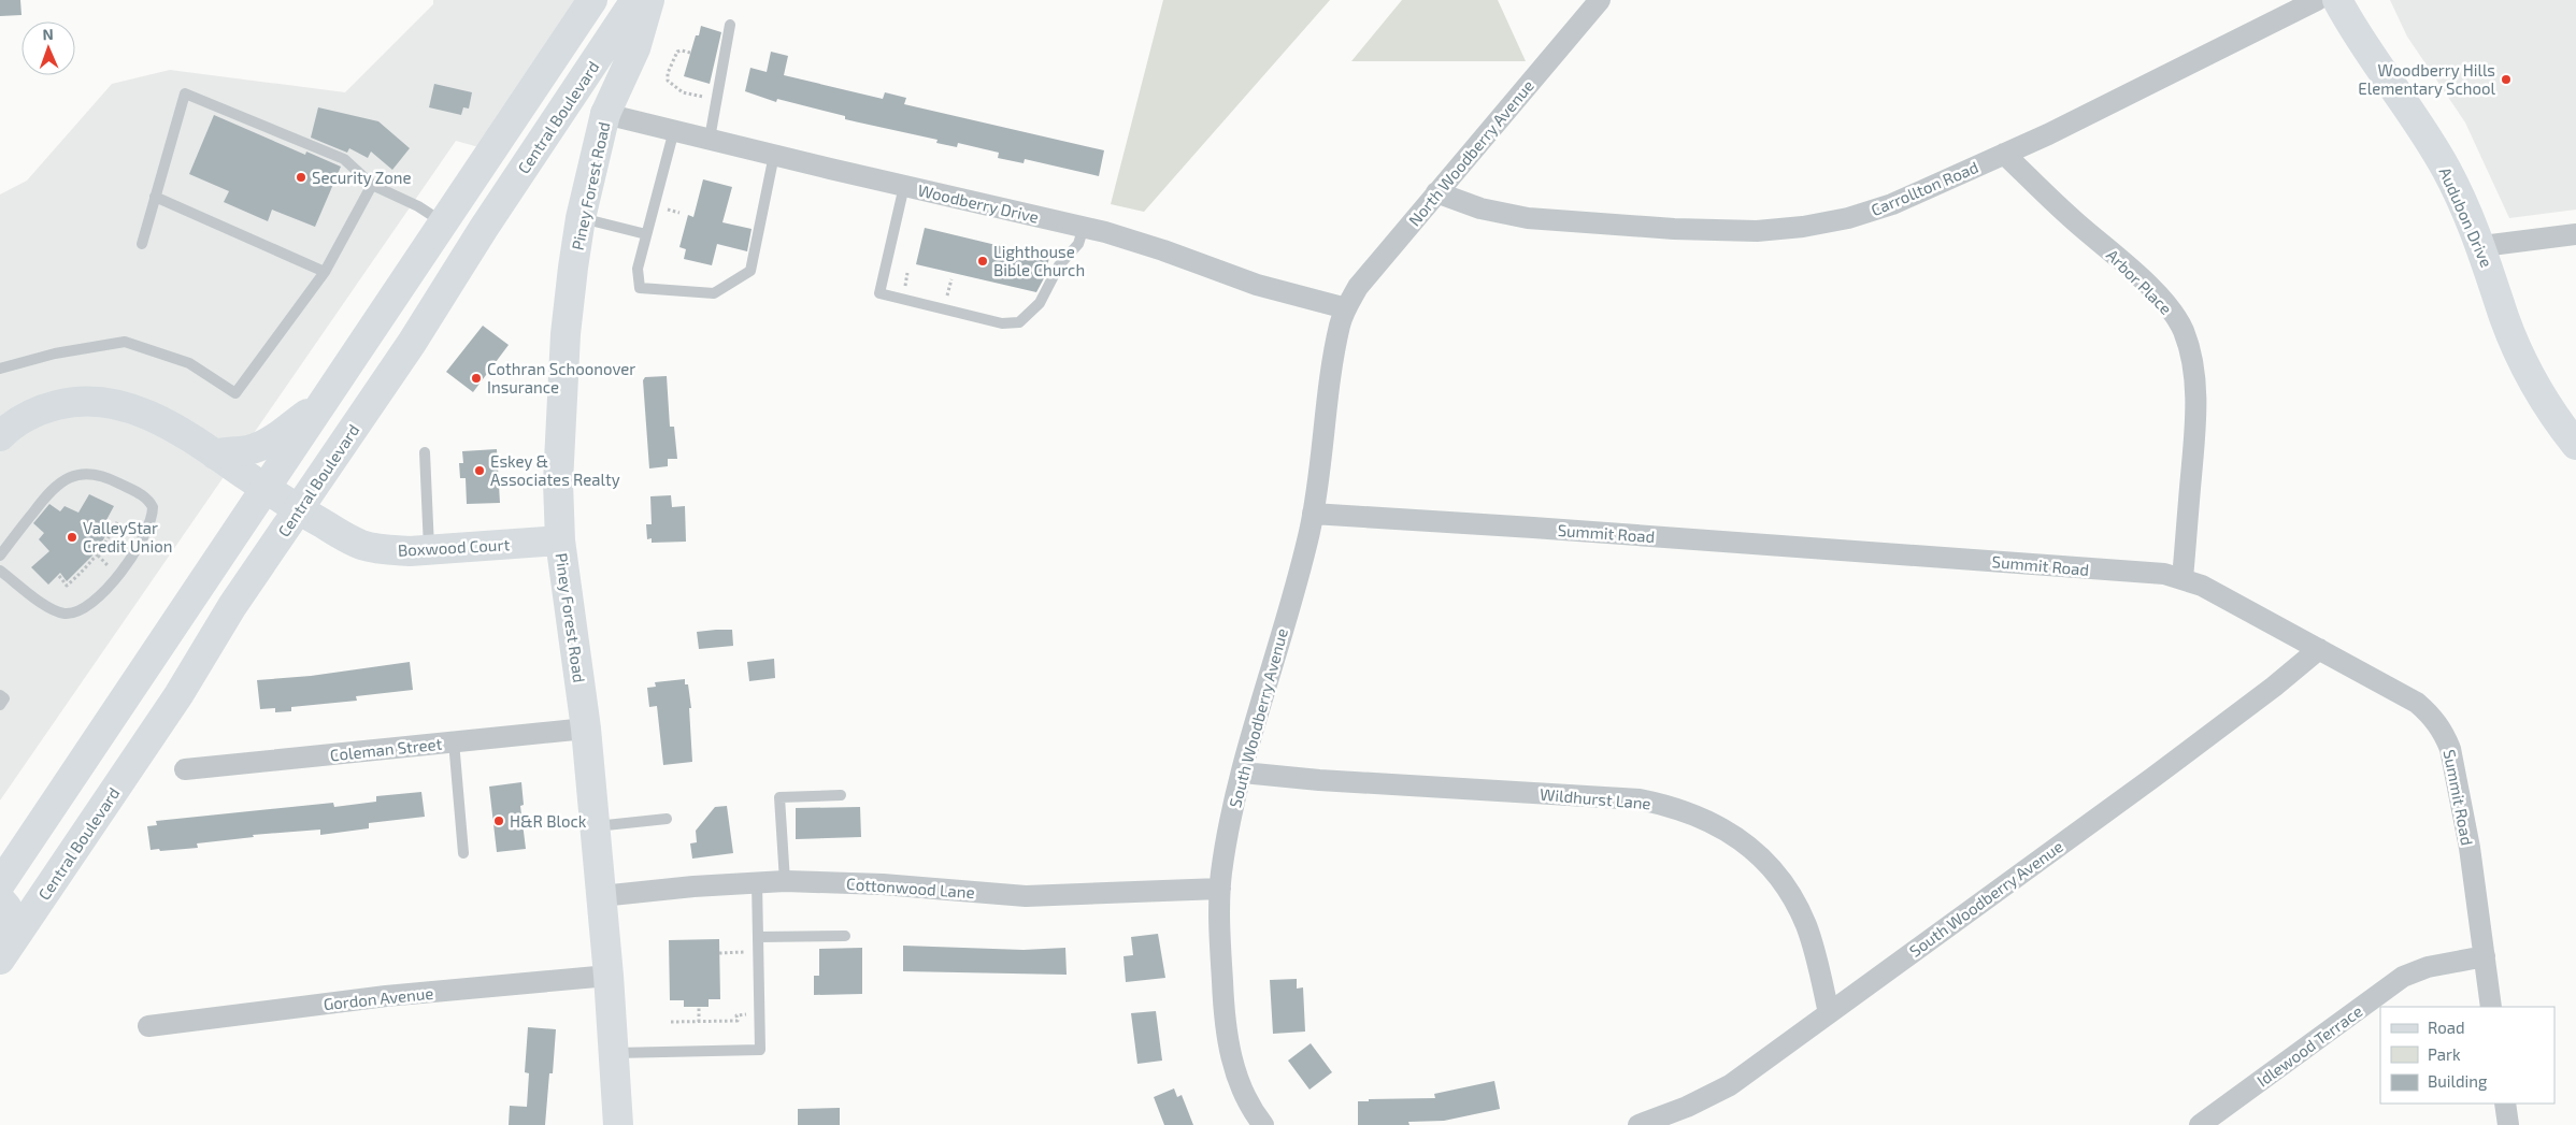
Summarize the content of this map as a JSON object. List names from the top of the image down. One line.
{"streets":{"main road":["Central Boulevard","Piney Forest Road","Audubon Drive","Boxwood Court"],"street":["North Woodberry Avenue","Carrollton Road","Woodberry Drive","Arbor Place","Summit Road","South Woodberry Avenue","Coleman Street","Wildhurst Lane","Cottonwood Lane","Gordon Avenue","Idlewood Terrace"]},"crossings":[["Central Boulevard","Boxwood Court"],["North Woodberry Avenue","Carrollton Road"],["North Woodberry Avenue","Woodberry Drive"],["North Woodberry Avenue","South Woodberry Avenue"],["Piney Forest Road","Woodberry Drive"],["Piney Forest Road","Boxwood Court"],["Piney Forest Road","Coleman Street"],["Piney Forest Road","Cottonwood Lane"],["Piney Forest Road","Gordon Avenue"],["Carrollton Road","Arbor Place"],["Woodberry Drive","South Woodberry Avenue"],["Arbor Place","Summit Road"],["Summit Road","South Woodberry Avenue"],["Summit Road","Idlewood Terrace"],["South Woodberry Avenue","Wildhurst Lane"],["South Woodberry Avenue","Cottonwood Lane"]],"places":["Woodberry Hills Elementary School","Security Zone","Lighthouse Bible Church","Cothran Schoonover Insurance","Eskey & Associates Realty","ValleyStar Credit Union","H&R Block"],"legend":["Road","Park","Building"],"north":"top"}
